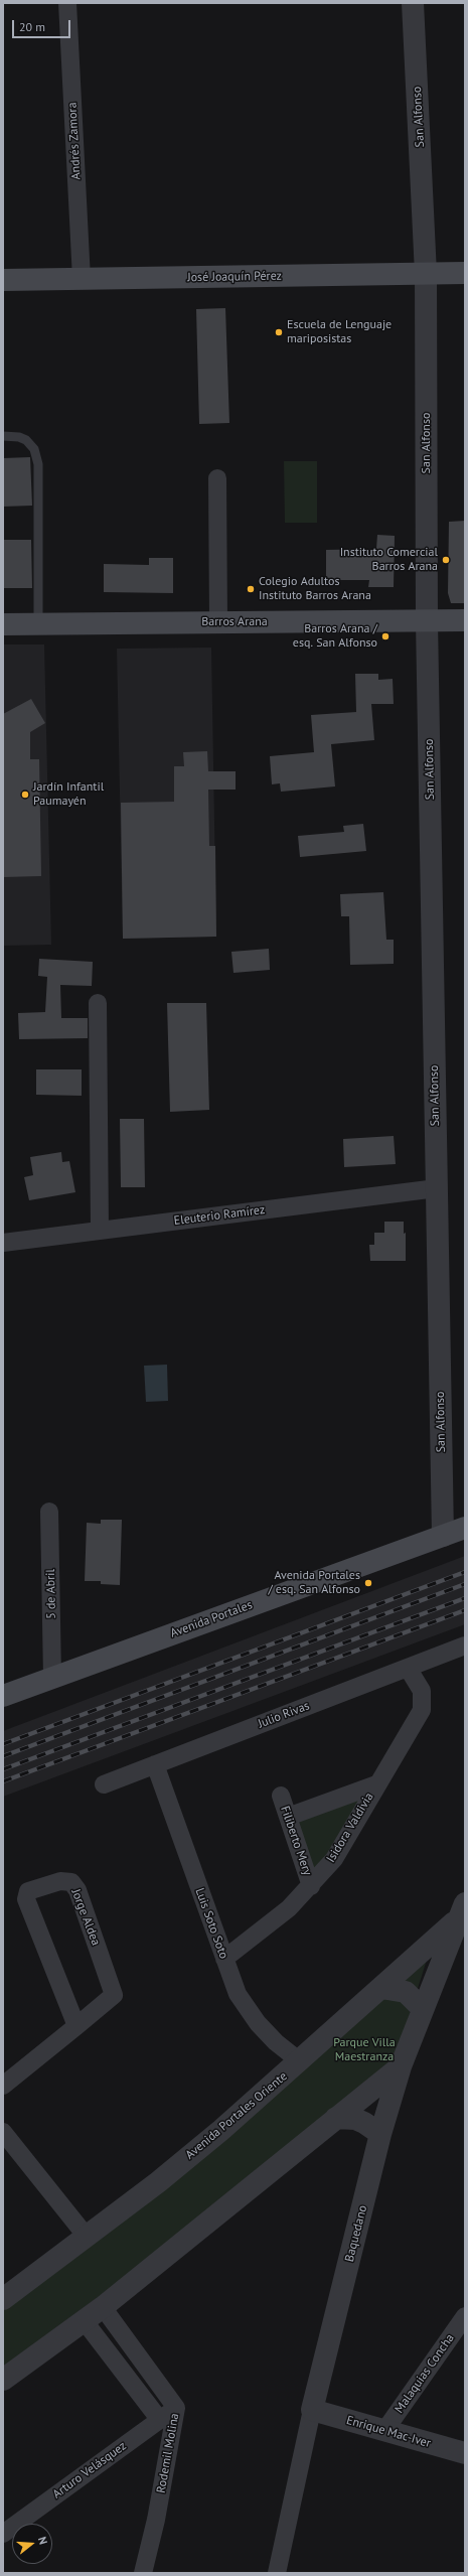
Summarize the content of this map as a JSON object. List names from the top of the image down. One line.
{"streets":{"main road":["José Joaquín Pérez","Barros Arana","Avenida Portales"],"street":["San Alfonso","Andrés Zamora","Eleuterio Ramírez","5 de Abril","Julio Rivas","Isidora Valdivia","Filiberto Mery","Jorge Aldea","Luis Soto Soto","Avenida Portales Oriente","Baquedano","Malaquias Concha","Enrique Mac-Iver","Rodemil Molina","Arturo Velásquez"]},"crossings":[["San Alfonso","José Joaquín Pérez"],["San Alfonso","Barros Arana"],["San Alfonso","Eleuterio Ramírez"],["San Alfonso","Avenida Portales"],["Andrés Zamora","José Joaquín Pérez"],["5 de Abril","Avenida Portales"],["Julio Rivas","Isidora Valdivia"],["Julio Rivas","Luis Soto Soto"],["Isidora Valdivia","Filiberto Mery"],["Isidora Valdivia","Luis Soto Soto"],["Luis Soto Soto","Avenida Portales Oriente"],["Avenida Portales Oriente","Baquedano"],["Baquedano","Enrique Mac-Iver"],["Malaquias Concha","Enrique Mac-Iver"],["Rodemil Molina","Arturo Velásquez"]],"parks":["Parque Villa Maestranza"],"places":["Escuela de Lenguaje mariposistas","Instituto Comercial Barros Arana","Colegio Adultos Instituto Barros Arana","Barros Arana / esq. San Alfonso","Jardín Infantil Paumayén","Avenida Portales / esq. San Alfonso"],"scale_bar":"20 m","north":"right"}
